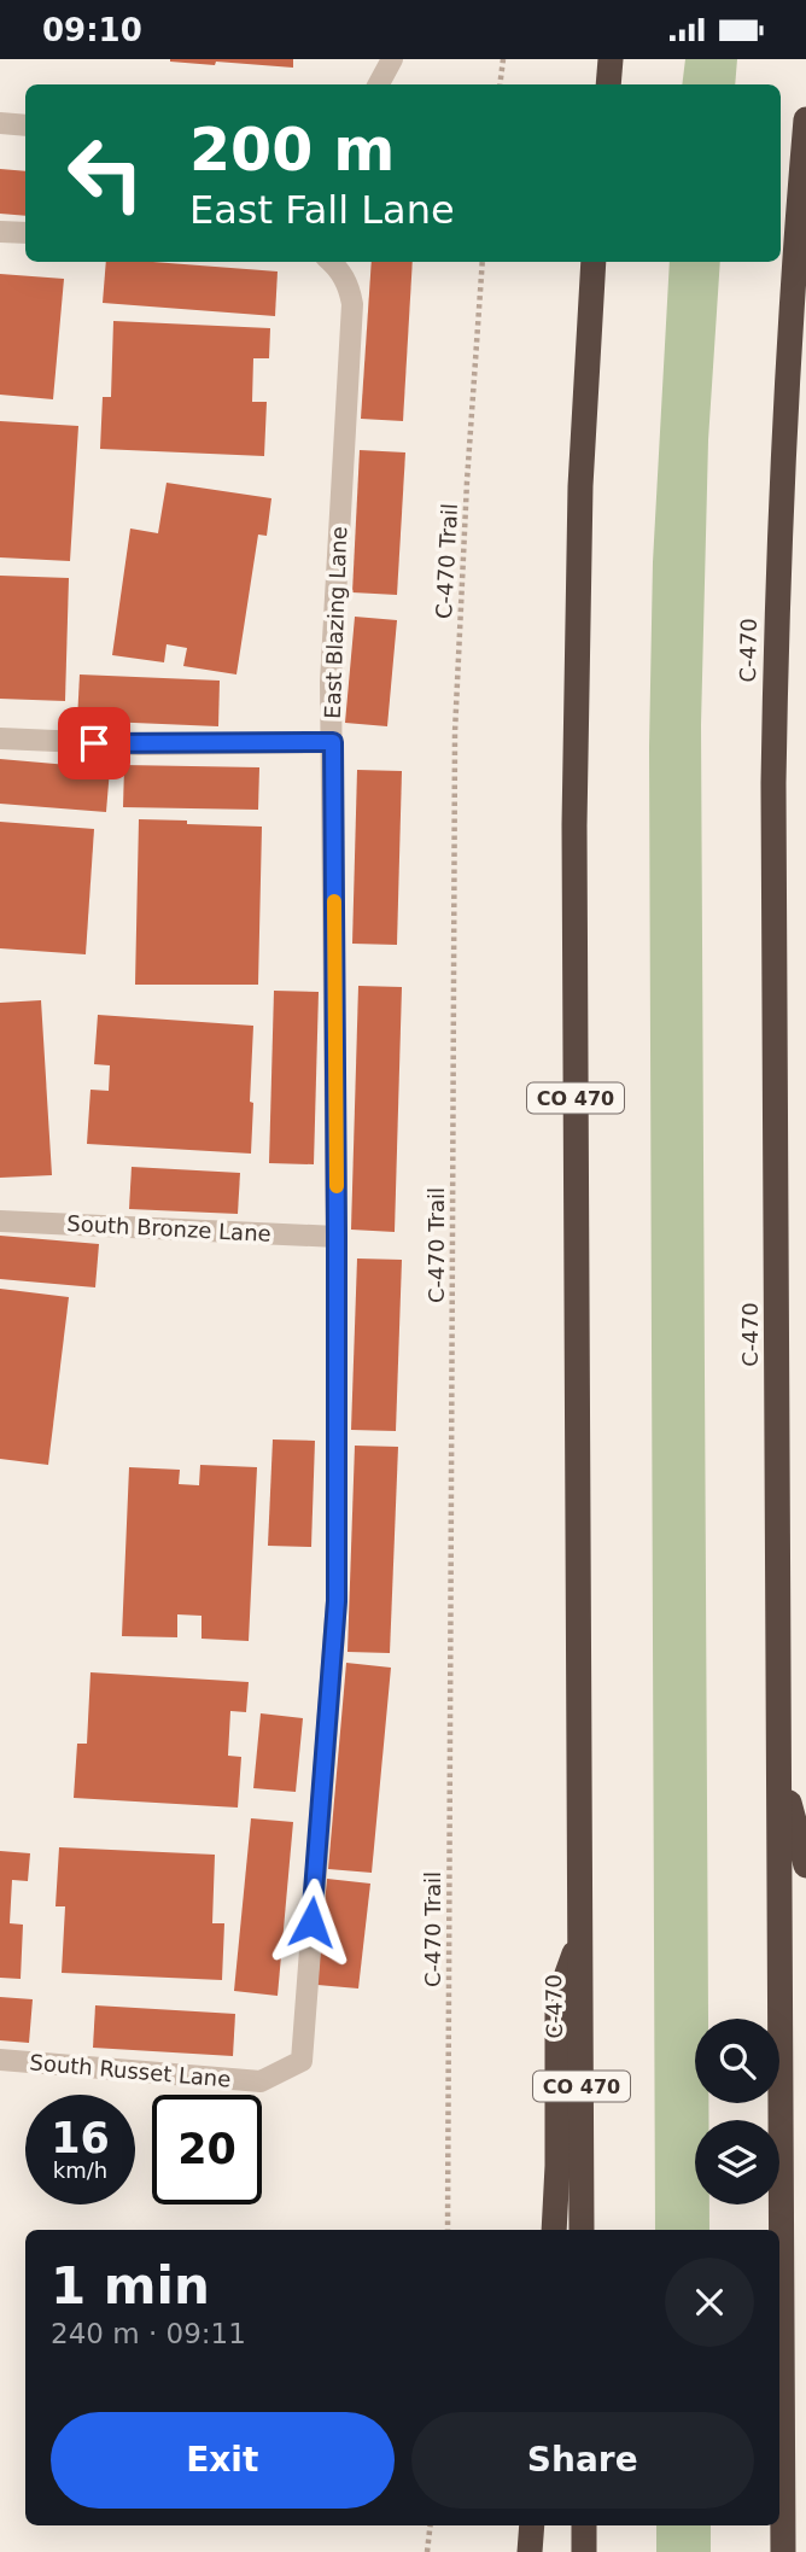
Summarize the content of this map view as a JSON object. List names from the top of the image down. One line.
{"streets":{"highway":["C-470","CO 470"],"lane":["East Blazing Lane","South Bronze Lane","South Russet Lane"],"path":["C-470 Trail"]},"crossings":[["East Blazing Lane","South Bronze Lane"],["East Blazing Lane","South Russet Lane"]],"page":{"status":"09:10","turn":["200 m","East Fall Lane"],"speed":"16 km/h","limit":"20","heading":["1 min","240 m · 09:11"],"buttons":["Exit","Share"]}}
